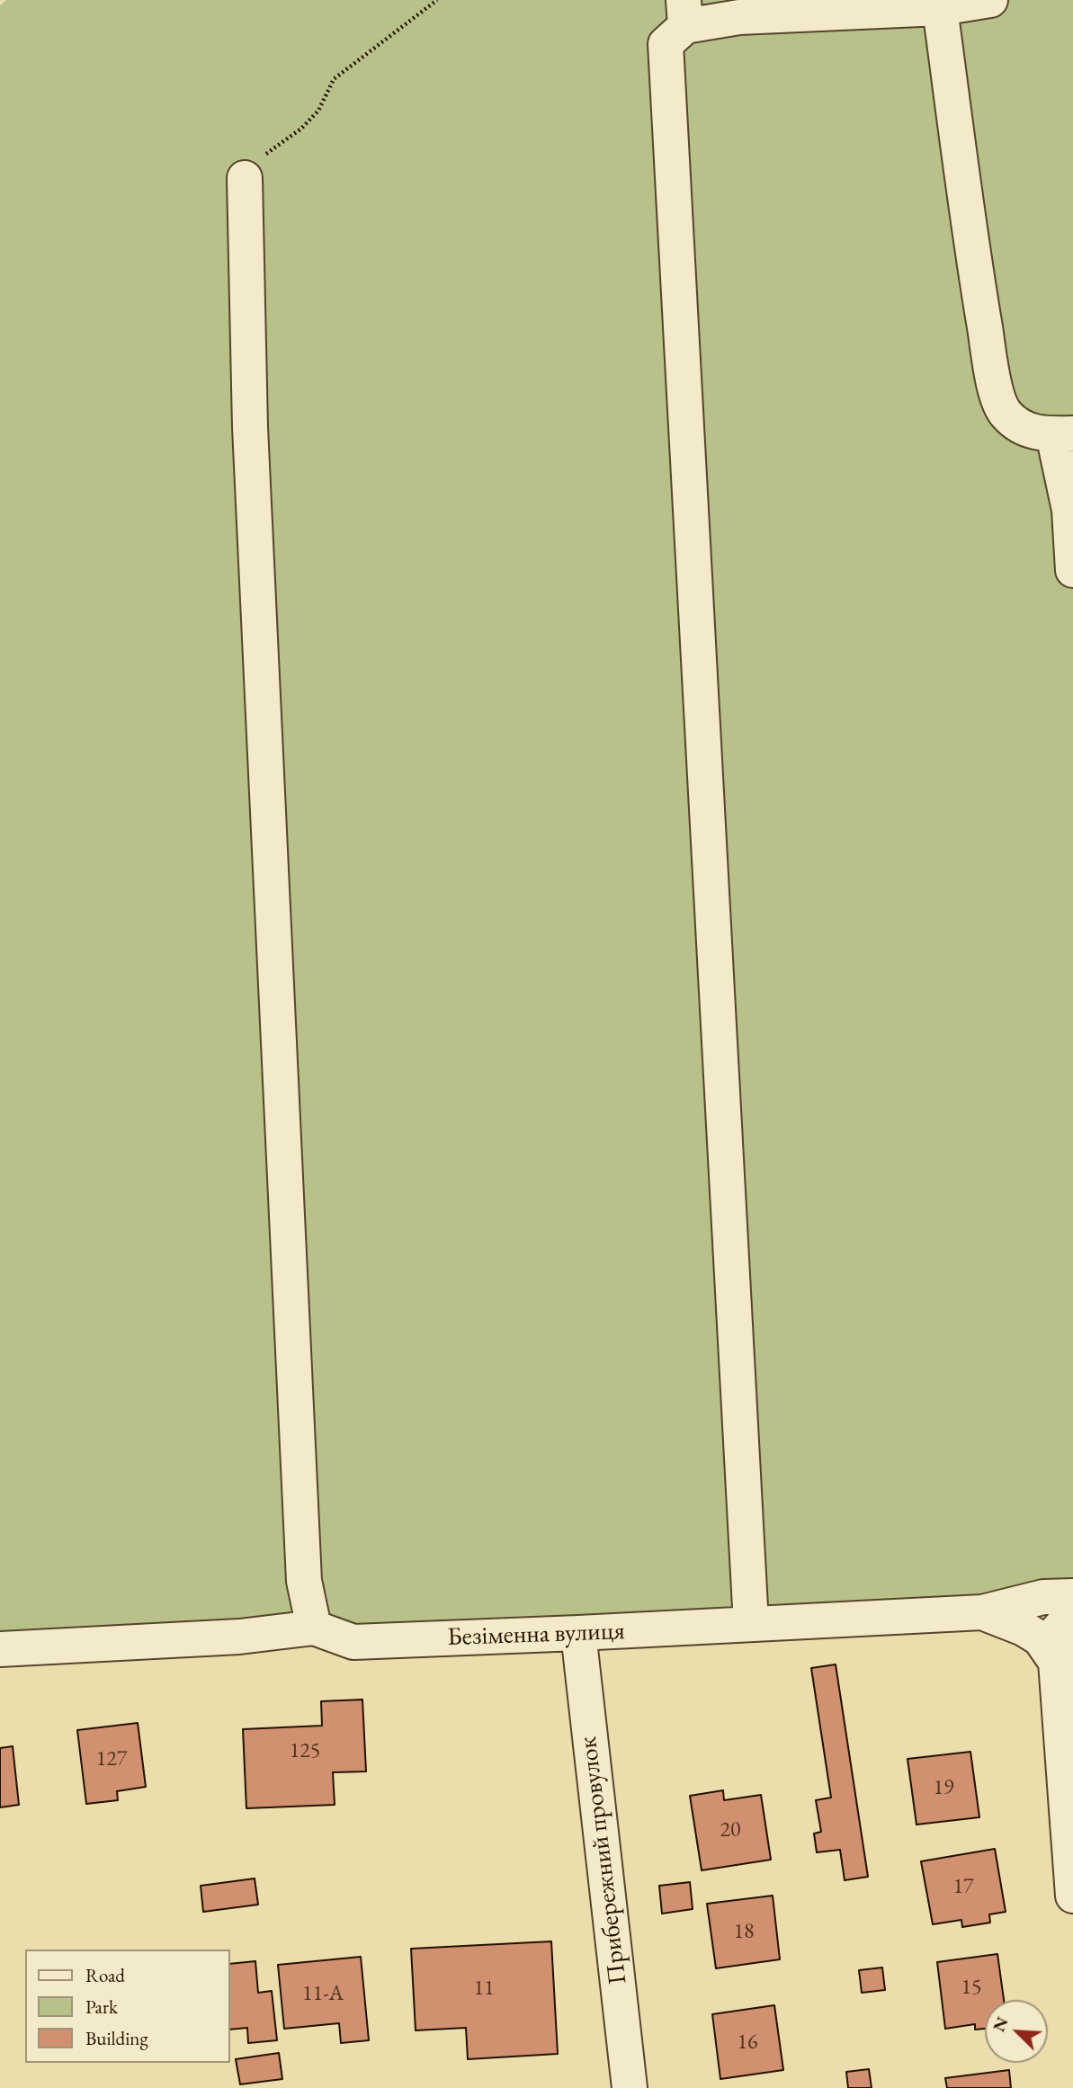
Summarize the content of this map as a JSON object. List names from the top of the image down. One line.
{"streets":{"street":["Безіменна вулиця","Прибережний провулок"]},"crossings":[["Безіменна вулиця","Прибережний провулок"]],"house_numbers":["125","127","19","20","17","18","15","11","11-А","16"],"legend":["Road","Park","Building"],"north":"top left"}
